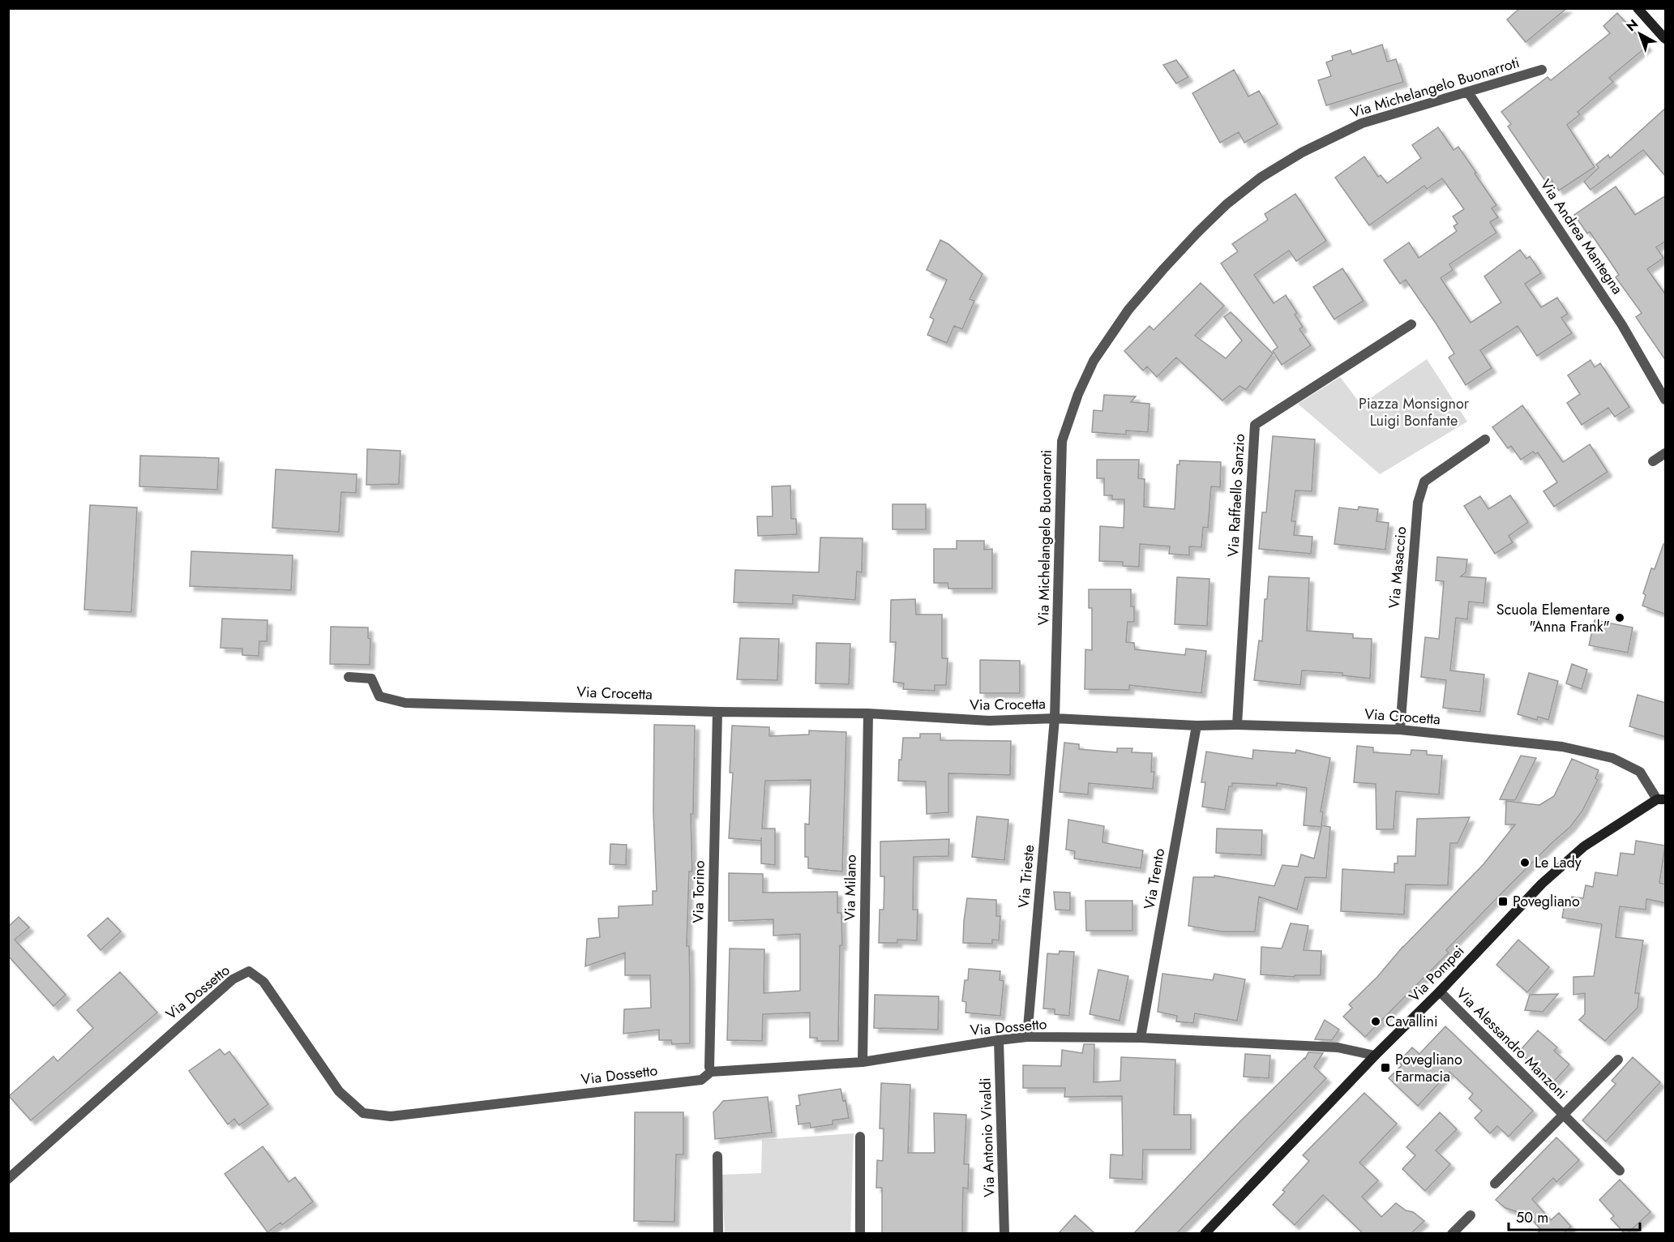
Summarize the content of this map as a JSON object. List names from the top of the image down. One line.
{"streets":{"street":["Via Michelangelo Buonarroti","Via Andrea Mantegna","Via Raffaello Sanzio","Via Masaccio","Via Crocetta","Via Trieste","Via Trento","Via Milano","Via Torino","Via Pompei","Via Dossetto","Via Alessandro Manzoni","Via Antonio Vivaldi"]},"crossings":[["Via Michelangelo Buonarroti","Via Andrea Mantegna"],["Via Michelangelo Buonarroti","Via Crocetta"],["Via Michelangelo Buonarroti","Via Trieste"],["Via Raffaello Sanzio","Via Crocetta"],["Via Masaccio","Via Crocetta"],["Via Crocetta","Via Trieste"],["Via Crocetta","Via Trento"],["Via Crocetta","Via Milano"],["Via Crocetta","Via Torino"],["Via Crocetta","Via Pompei"],["Via Trieste","Via Dossetto"],["Via Trento","Via Dossetto"],["Via Milano","Via Dossetto"],["Via Torino","Via Dossetto"],["Via Pompei","Via Dossetto"],["Via Pompei","Via Alessandro Manzoni"],["Via Dossetto","Via Antonio Vivaldi"]],"parks":["Piazza Monsignor Luigi Bonfante"],"places":{"other":["Scuola Elementare \"Anna Frank\"","Le Lady","Cavallini"],"transit":["Povegliano","Povegliano Farmacia"]},"scale_bar":"50 m","north":"top left"}
